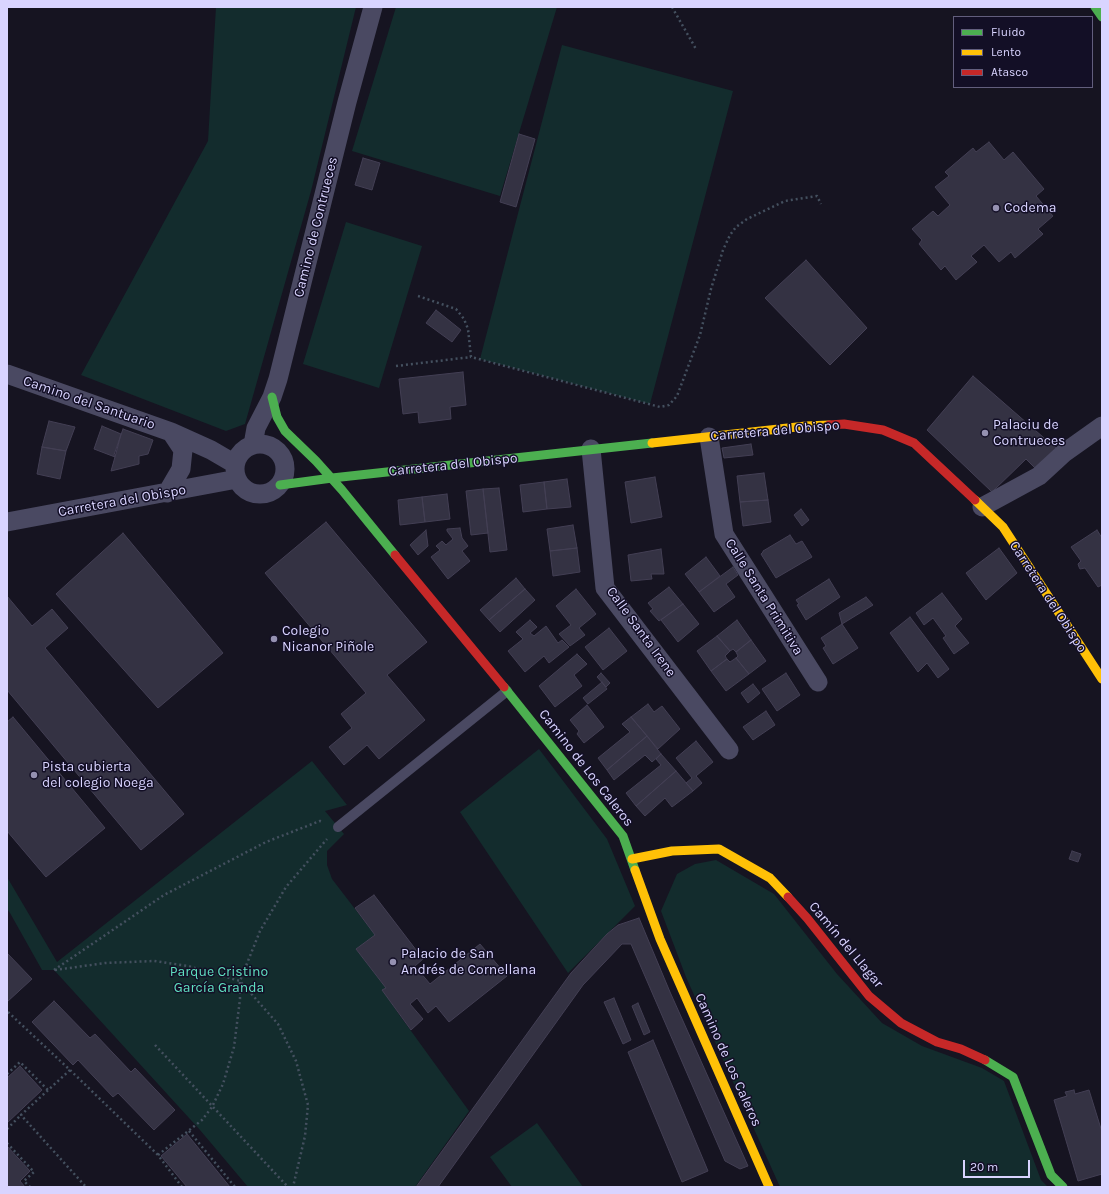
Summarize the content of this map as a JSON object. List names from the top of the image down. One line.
{"streets":{"main road":["Carretera del Obispo","Camino de Los Caleros","Camín del Llagar"],"street":["Camino de Contrueces","Camino del Santuario","Calle Santa Primitiva","Calle Santa Irene"]},"crossings":[["Camino de Contrueces","Camino del Santuario"],["Camino de Contrueces","Carretera del Obispo"],["Camino del Santuario","Carretera del Obispo"],["Carretera del Obispo","Calle Santa Primitiva"],["Carretera del Obispo","Calle Santa Irene"],["Carretera del Obispo","Camino de Los Caleros"],["Camino de Los Caleros","Camín del Llagar"]],"parks":["Parque Cristino García Granda"],"places":["Codema","Palaciu de Contrueces","Colegio Nicanor Piñole","Pista cubierta del colegio Noega","Palacio de San Andrés de Cornellana"],"legend":["Fluido","Lento","Atasco"],"scale_bar":"20 m"}
